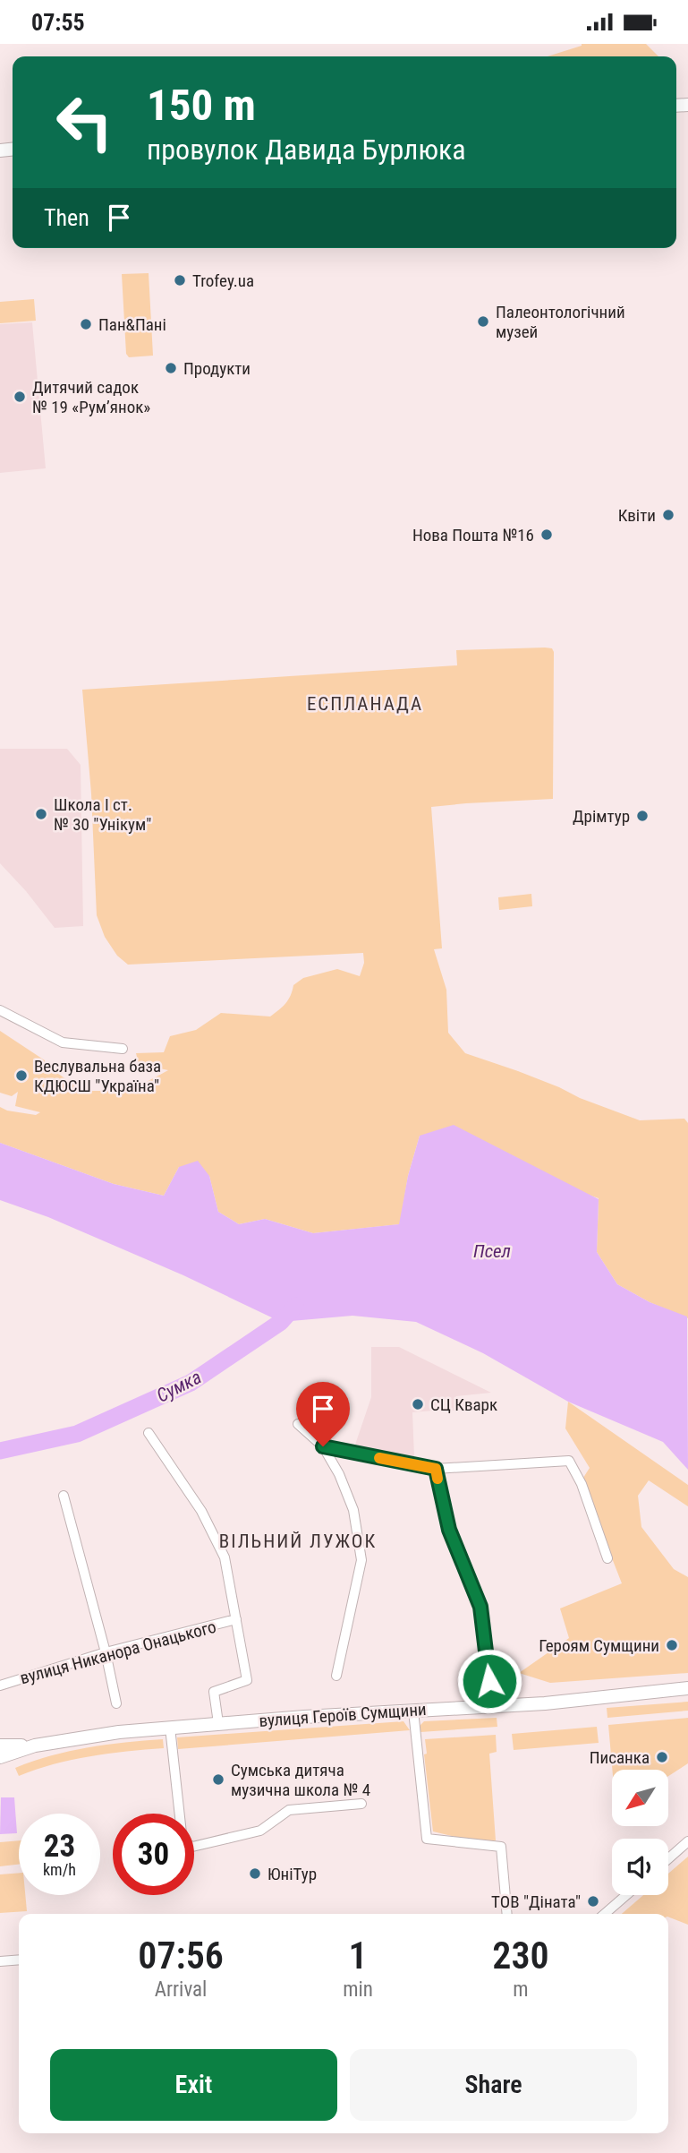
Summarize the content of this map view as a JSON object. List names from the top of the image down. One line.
{"streets":{"main road":["вулиця Героїв Сумщини"],"street":["вулиця Никанора Онацького"]},"districts":["ЕСПЛАНАДА","ВІЛЬНИЙ ЛУЖОК"],"water":["Псел","Сумка"],"places":["Trofey.ua","Палеонтологічний музей","Пан&Пані","Продукти","Дитячий садок № 19 «Рум’янок»","Квіти","Нова Пошта №16","Школа І ст. № 30 \"Унікум\"","Дрімтур","Веслувальна база КДЮСШ \"Україна\"","СЦ Кварк","Героям Сумщини","Писанка","Сумська дитяча музична школа № 4","ЮніТур","ТОВ \"Діната\""],"north":"bottom left","page":{"status":"07:55","turn":["150 m","провулок Давида Бурлюка"],"then":"Then","speed":"23 km/h","limit":"30","eta":["07:56","Arrival","1","min","230","m"],"buttons":["Exit","Share"]}}
